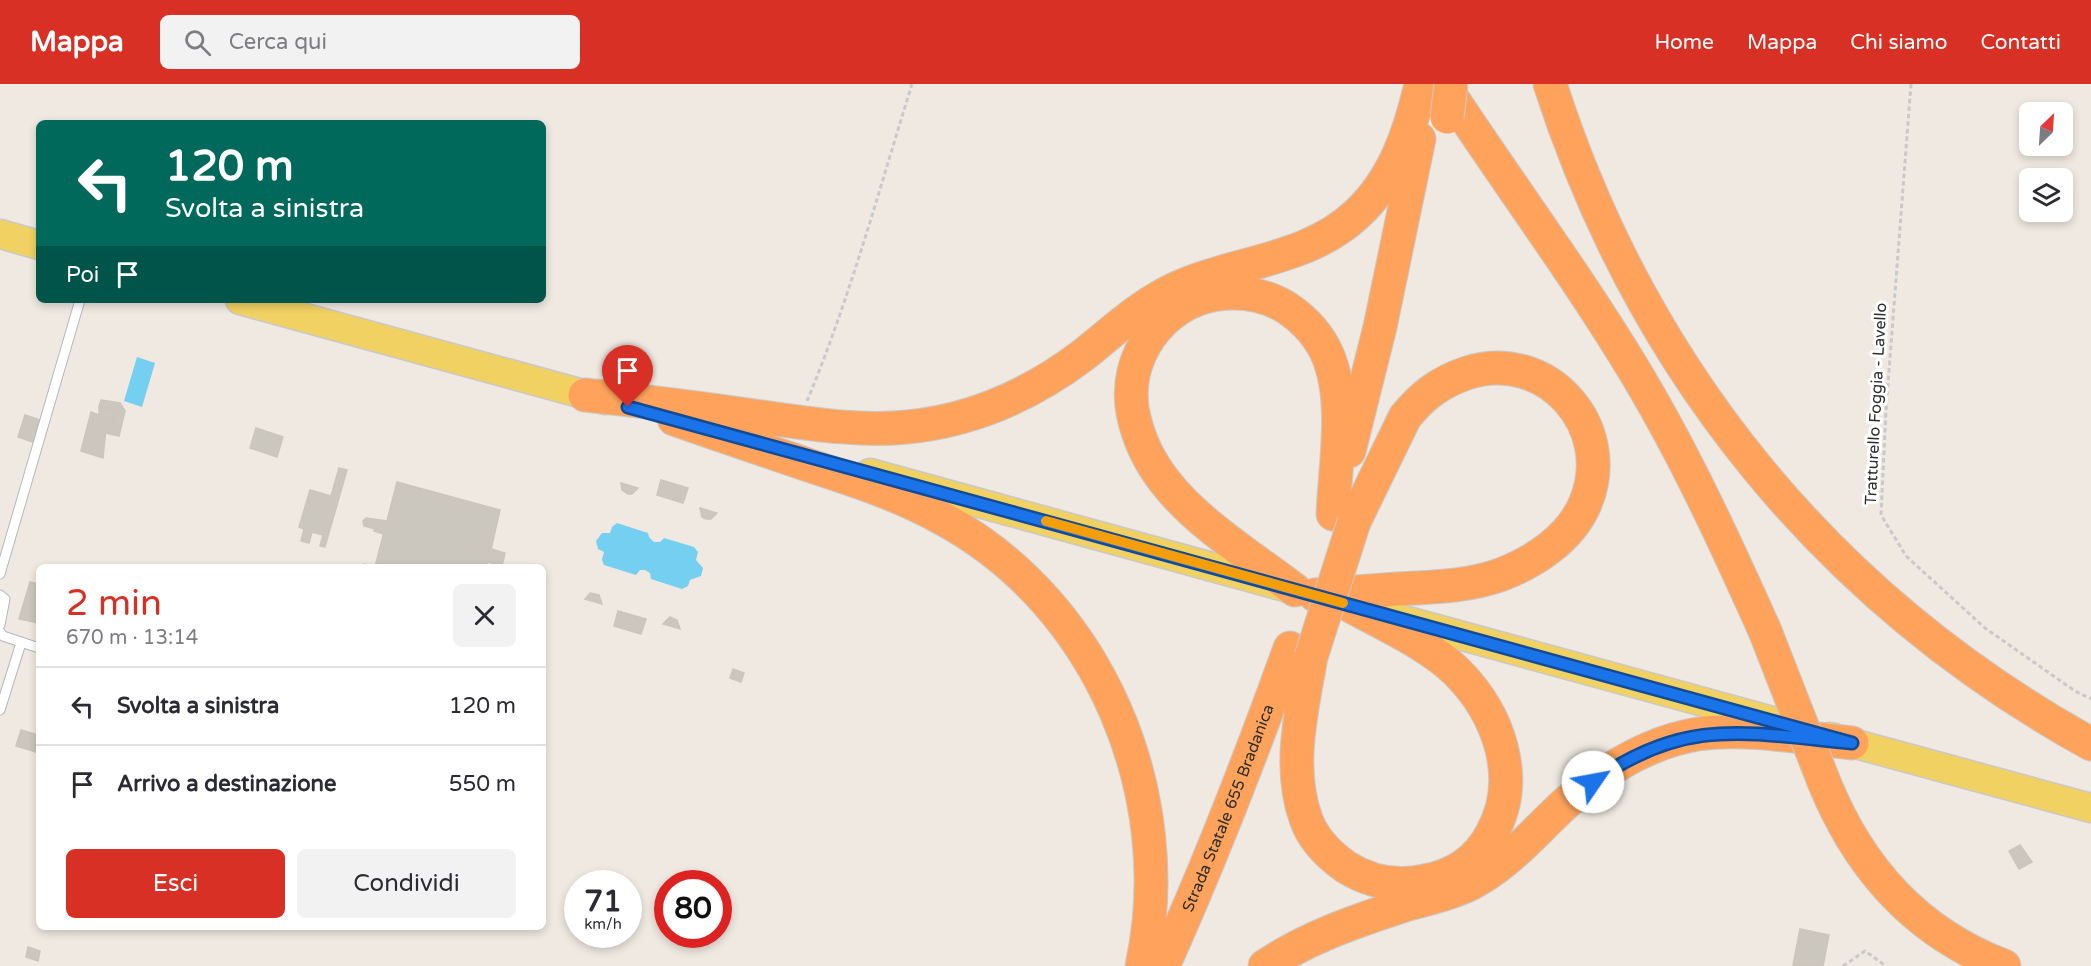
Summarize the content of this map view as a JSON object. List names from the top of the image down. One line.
{"streets":{"highway":["Strada Statale 655 Bradanica"],"path":["Tratturello Foggia - Lavello"]},"north":"top right","page":{"header":"Mappa","search":"Cerca qui","nav":["Home","Mappa","Chi siamo","Contatti"],"turn":["120 m","Svolta a sinistra"],"then":"Poi","heading":["2 min","670 m · 13:14"],"list":[{"name":"Svolta a sinistra","value":"120 m"},{"name":"Arrivo a destinazione","value":"550 m"}],"buttons":["Esci","Condividi"],"speed":"71 km/h","limit":"80"}}
